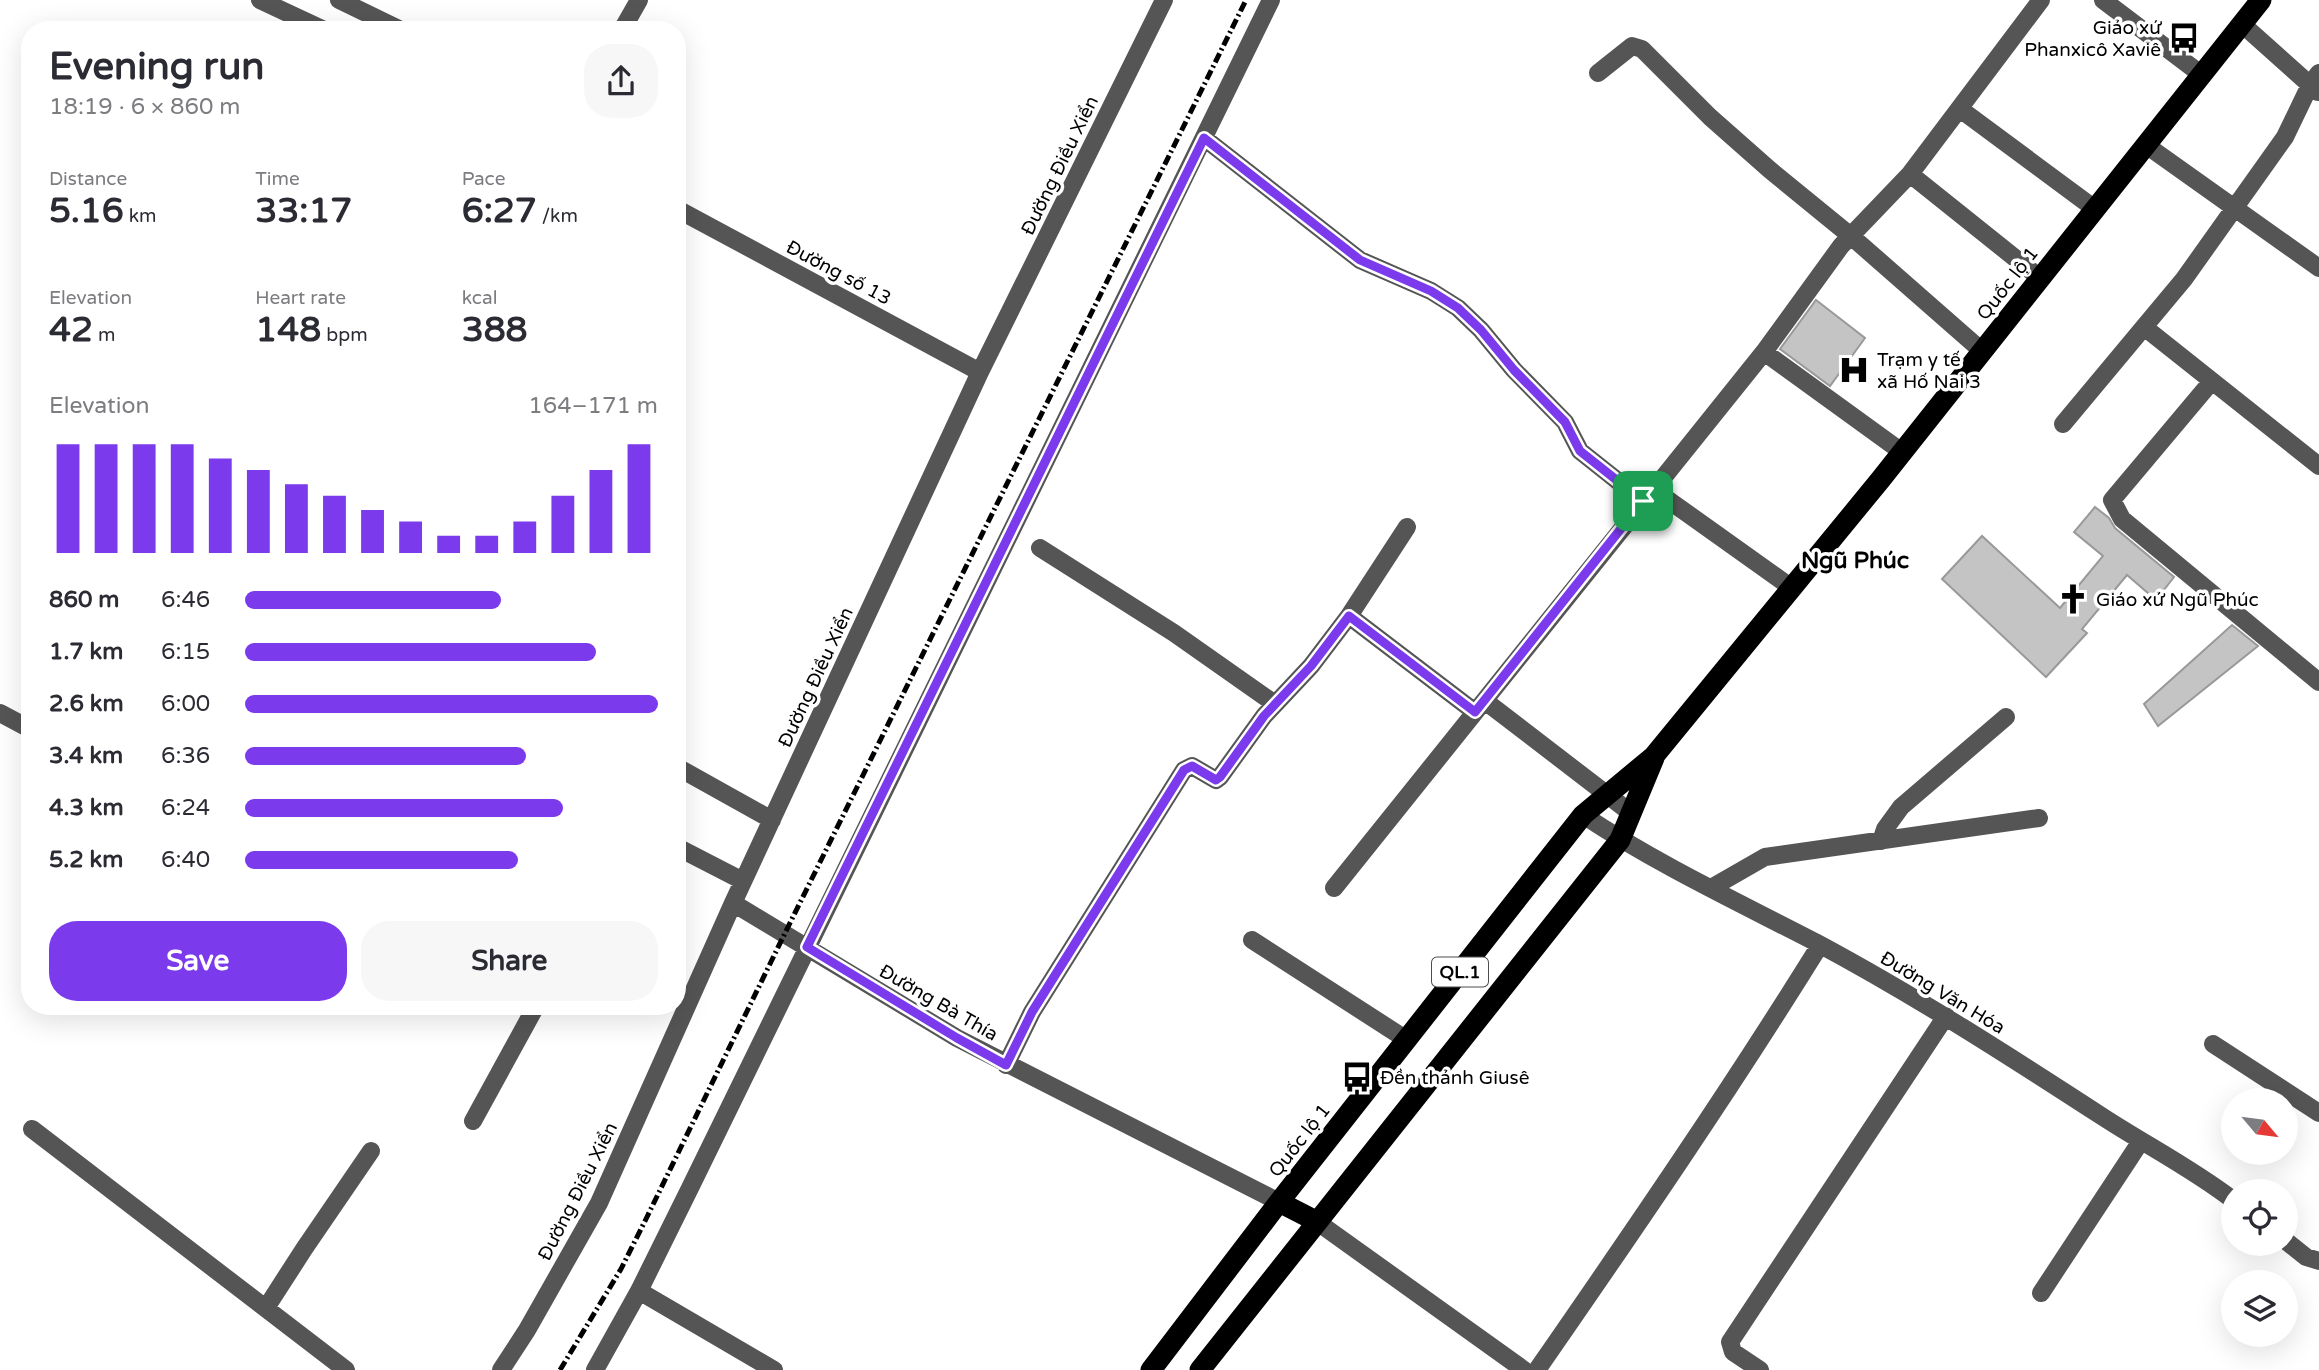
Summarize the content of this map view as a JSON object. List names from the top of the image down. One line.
{"streets":{"highway":["Quốc lộ 1","QL.1"],"street":["Đường Điều Xiển","Đường số 13","Đường Văn Hóa","Đường Bà Thía"]},"crossings":[["Đường Điều Xiển","Đường số 13"],["Đường Điều Xiển","Đường Bà Thía"],["Quốc lộ 1","Đường Văn Hóa"],["Quốc lộ 1","Đường Bà Thía"]],"districts":["Ngũ Phúc"],"places":{"bus stop":["Giáo xứ Phanxicô Xaviê","Đền thánh Giusê"],"hospital":["Trạm y tế xã Hố Nai 3"],"church":["Giáo xứ Ngũ Phúc"]},"north":"bottom right","page":{"heading":["Evening run","18:19 · 6 × 860 m"],"stats":[["Distance","5.16 km"],["Time","33:17"],["Pace","6:27 /km"],["Elevation","42 m"],["Heart rate","148 bpm"],["kcal","388"]],"chart":["Elevation","164–171 m"],"list":[{"name":"860 m","note":"6:46"},{"name":"1.7 km","note":"6:15"},{"name":"2.6 km","note":"6:00"},{"name":"3.4 km","note":"6:36"},{"name":"4.3 km","note":"6:24"},{"name":"5.2 km","note":"6:40"}],"buttons":["Save","Share"]}}
